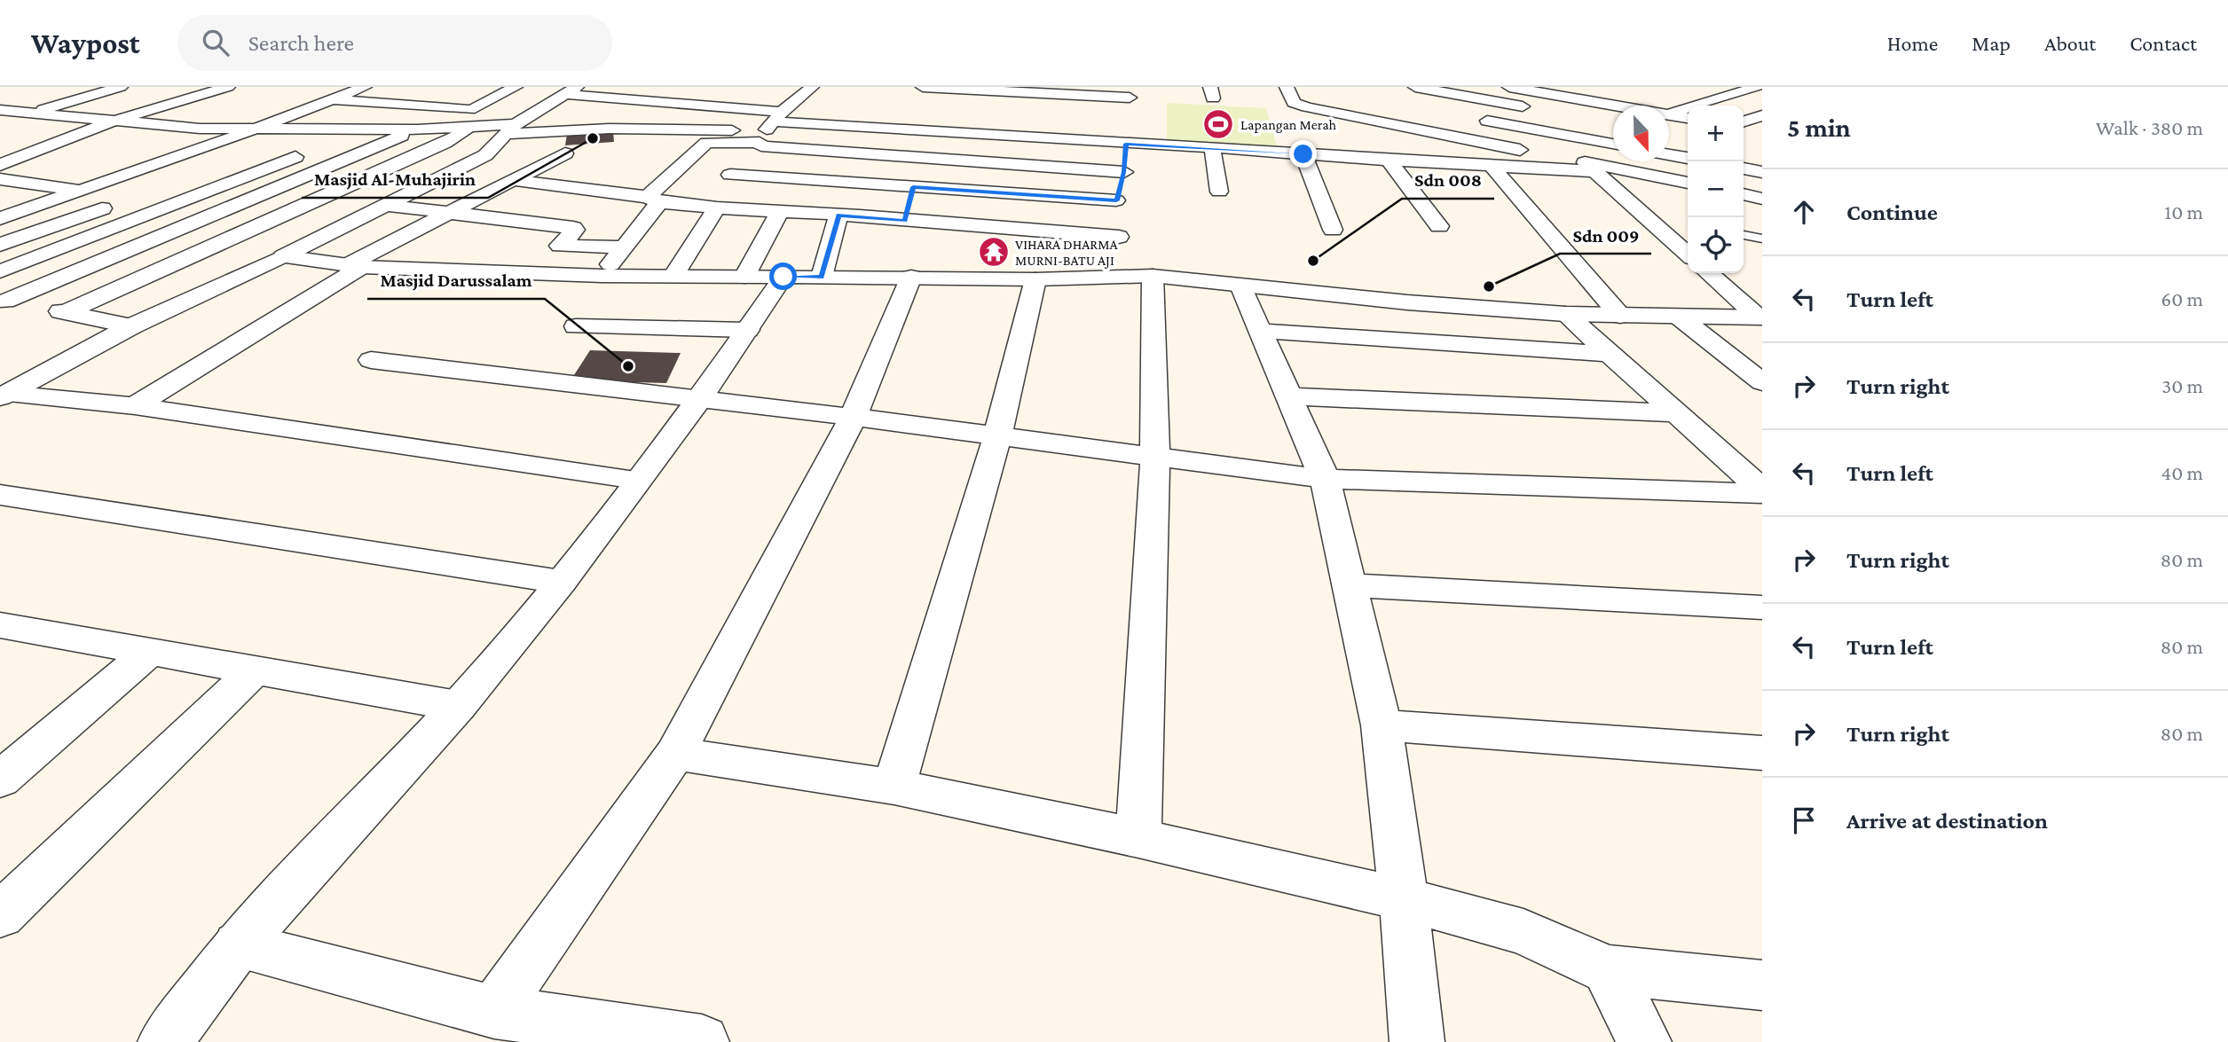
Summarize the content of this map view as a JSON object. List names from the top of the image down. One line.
{"places":{"sports":["Lapangan Merah"],"other":["Masjid Al-Muhajirin","Sdn 008","Sdn 009","Masjid Darussalam"],"temple":["VIHARA DHARMA MURNI-BATU AJI"]},"north":"bottom","page":{"header":"Waypost","search":"Search here","nav":["Home","Map","About","Contact"],"heading":["5 min","Walk · 380 m"],"map_buttons":["+","−"],"list":[["Continue","10 m"],["Turn left","60 m"],["Turn right","30 m"],["Turn left","40 m"],["Turn right","80 m"],["Turn left","80 m"],["Turn right","80 m"],"Arrive at destination"]}}
